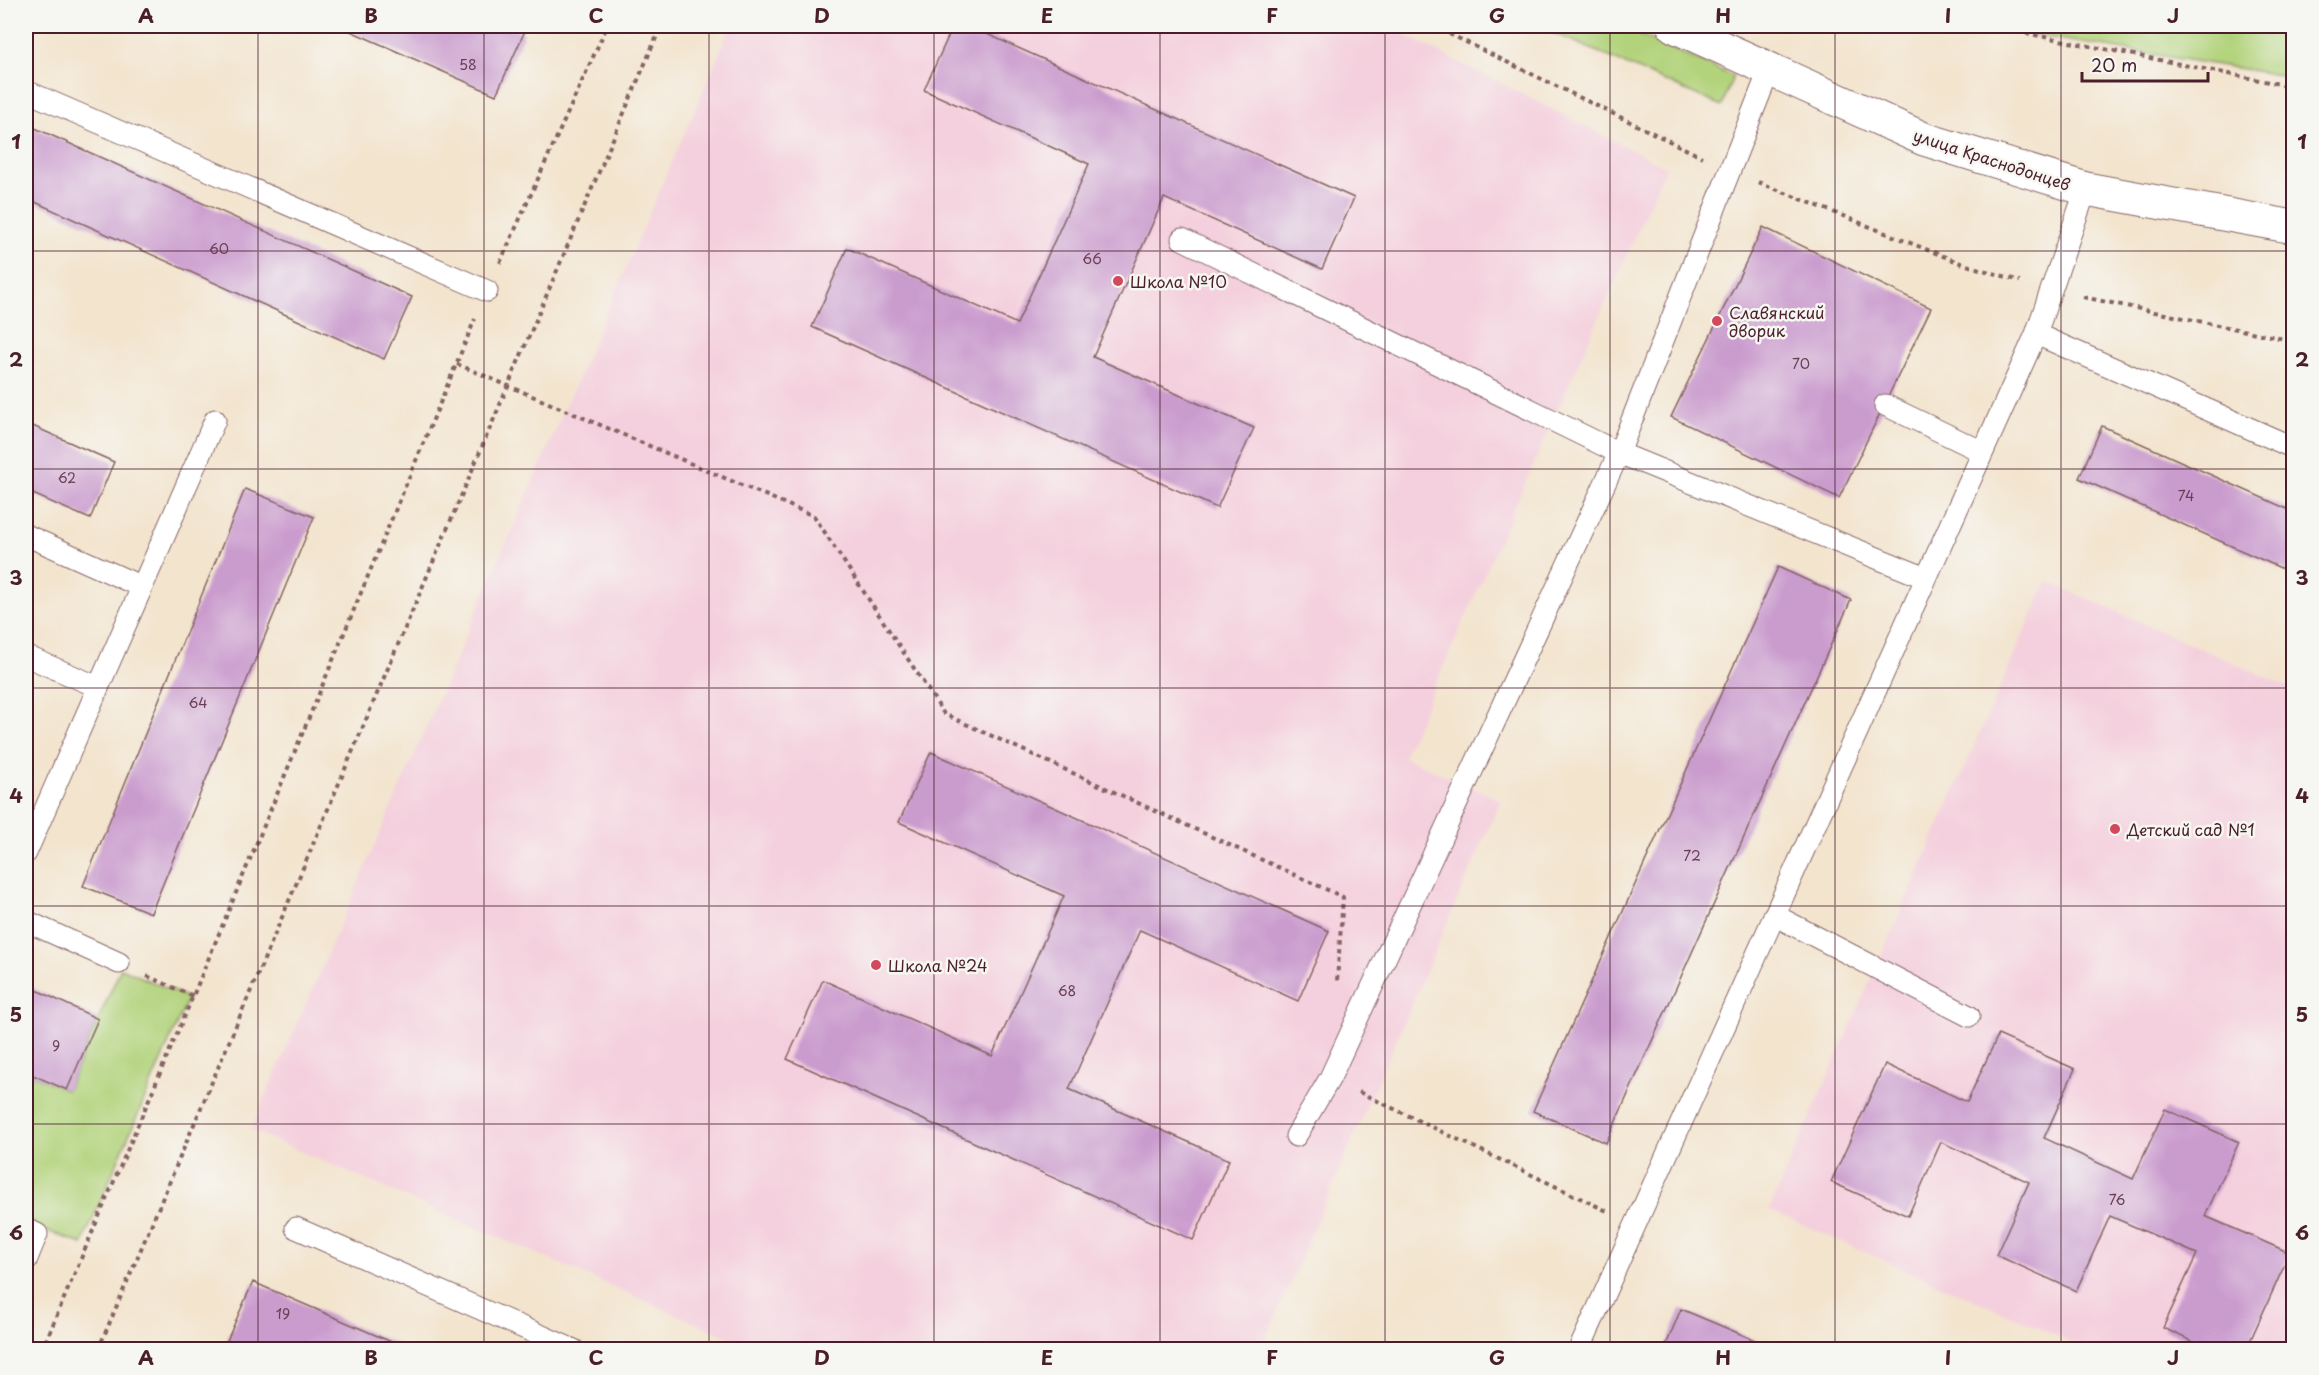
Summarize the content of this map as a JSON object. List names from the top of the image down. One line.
{"streets":{"main road":["улица Краснодонцев"]},"places":["Школа №10","Славянский дворик","Детский сад №1","Школа №24"],"house_numbers":["58","60","66","70","62","74","64","72","68","9","76","19"],"scale_bar":"20 m","grid":{"columns":["A","B","C","D","E","F","G","H","I","J"],"rows":["1","2","3","4","5","6"]}}
